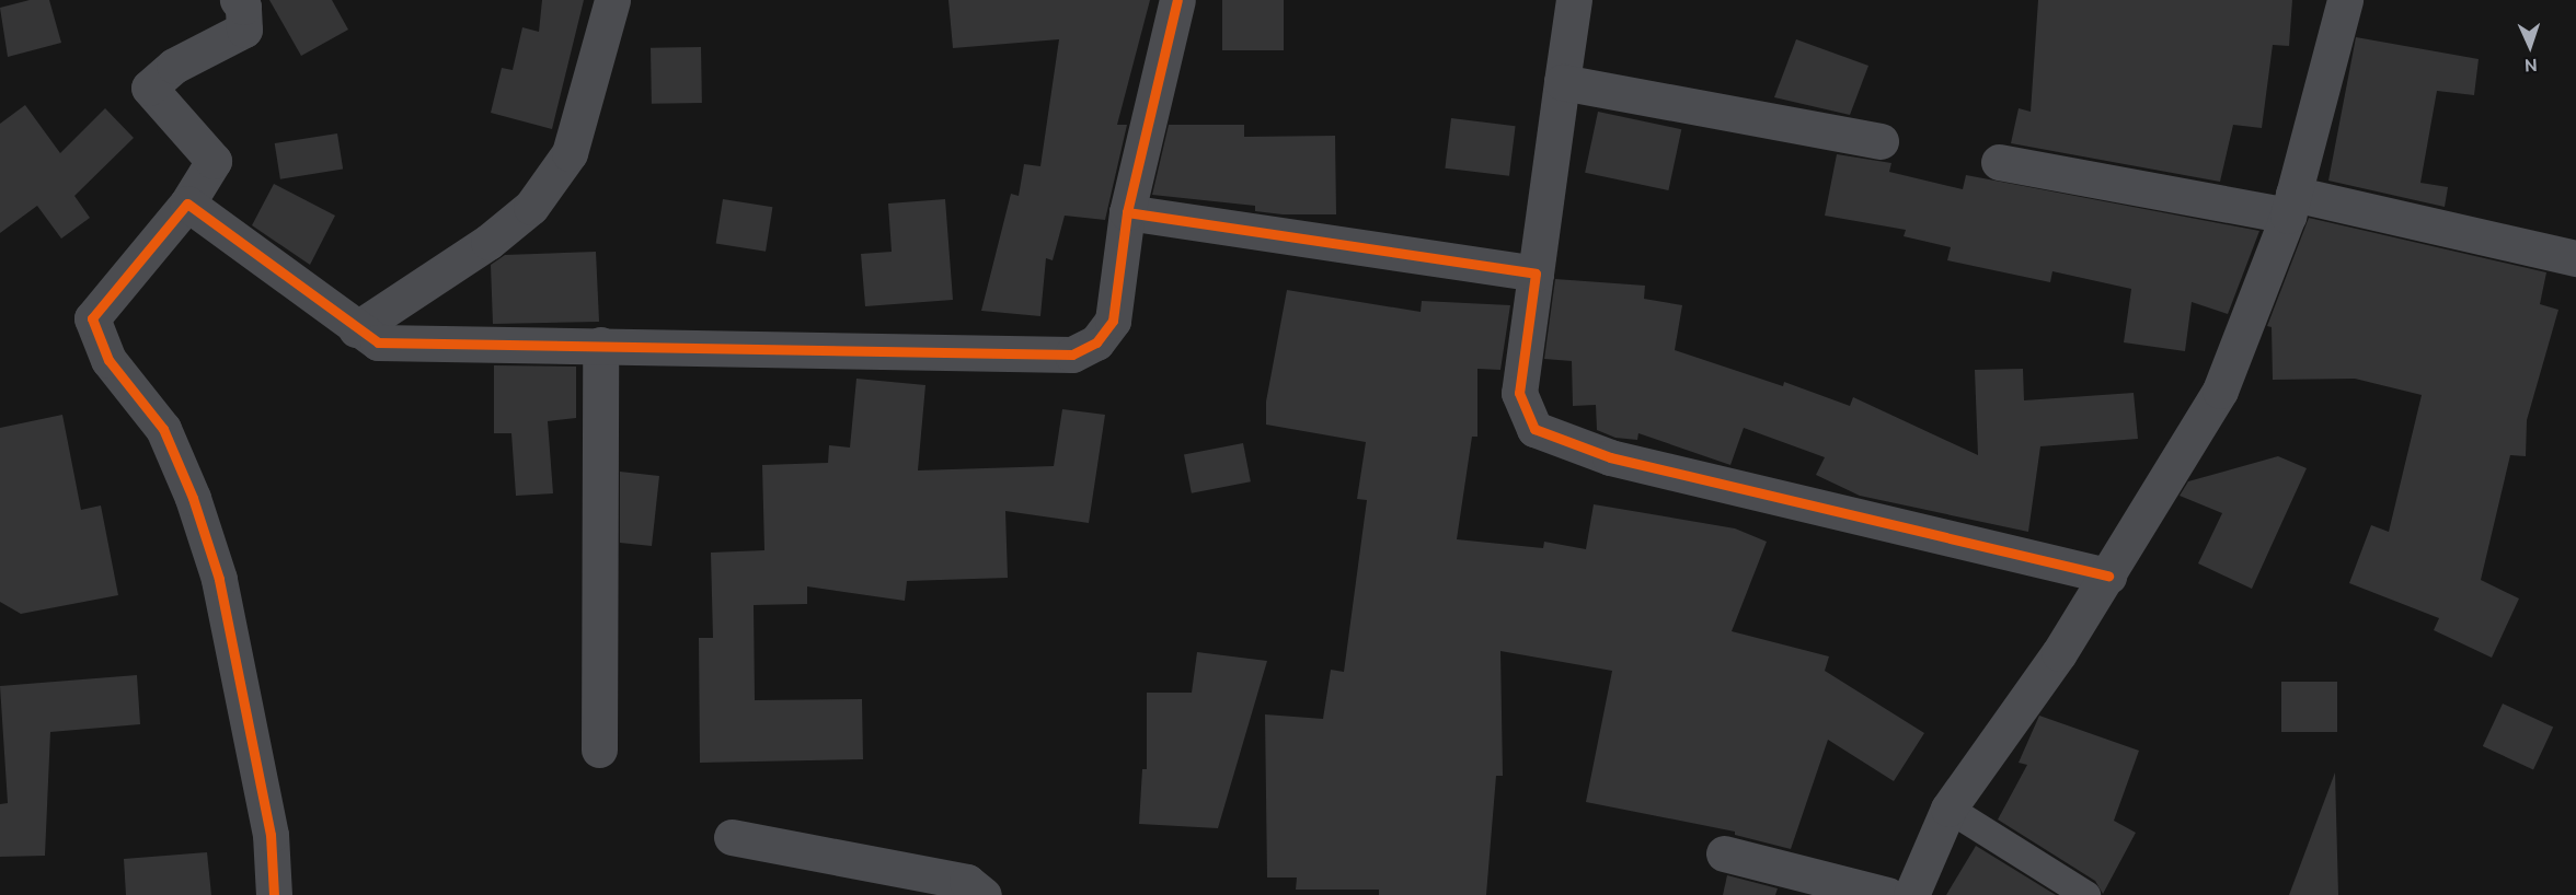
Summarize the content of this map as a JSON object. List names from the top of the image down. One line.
{"north":"bottom"}
